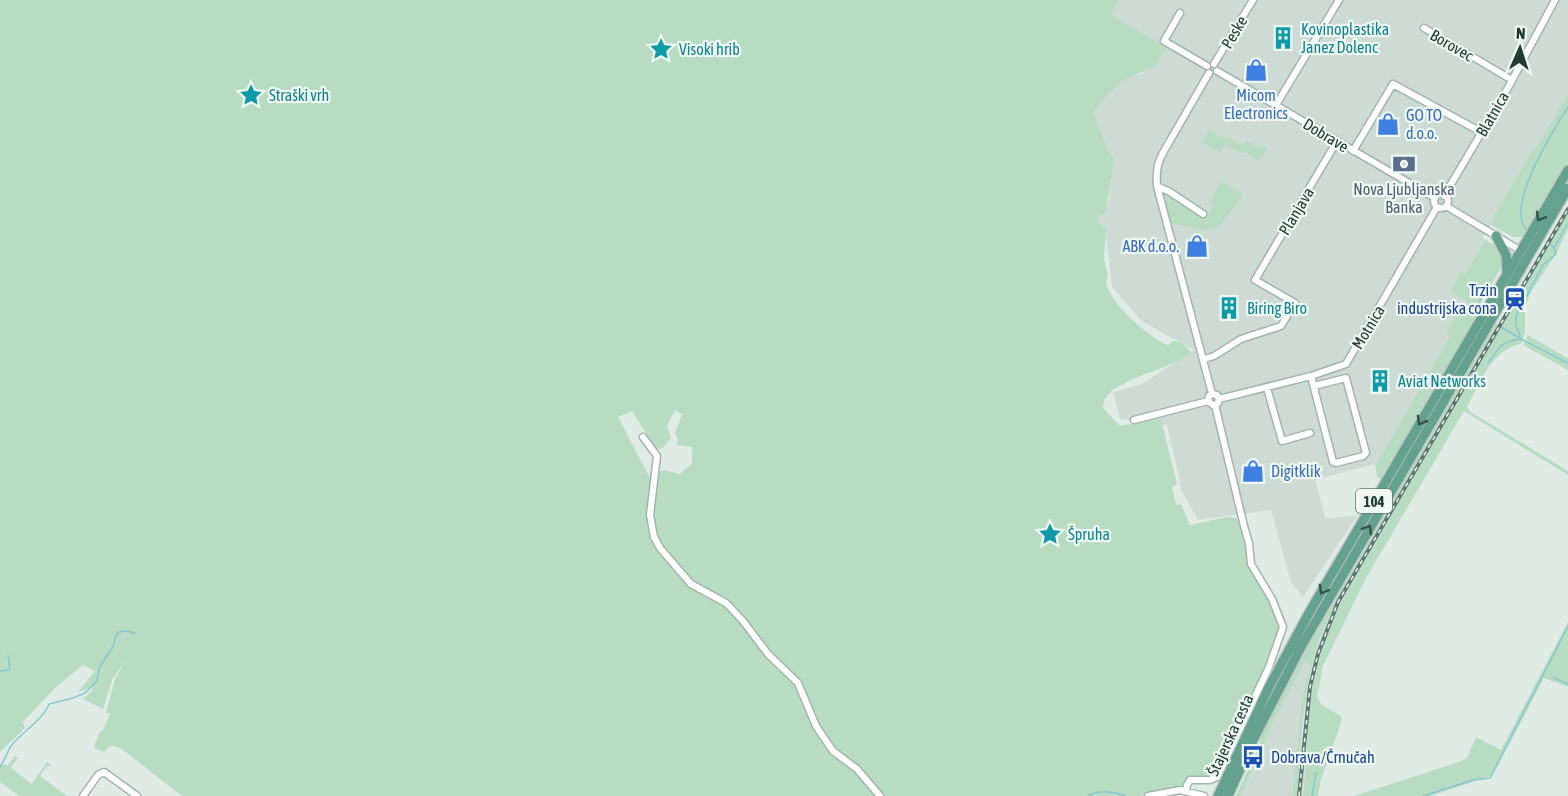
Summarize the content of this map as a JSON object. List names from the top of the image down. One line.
{"streets":{"main road":["104","Štajerska cesta"],"street":["Peske","Borovec","Blatnica","Dobrave","Planjava","Motnica"]},"crossings":[["Peske","Dobrave"],["Borovec","Blatnica"],["Blatnica","Dobrave"],["Blatnica","Motnica"],["Dobrave","Planjava"],["Dobrave","Motnica"],["104","Štajerska cesta"]],"places":{"building":["Kovinoplastika Janez Dolenc","Biring Biro","Aviat Networks"],"place":["Visoki hrib","Straški vrh","Špruha"],"shop":["Micom Electronics","GO TO d.o.o.","ABK d.o.o.","Digitklik"],"bank":["Nova Ljubljanska Banka"],"station":["Trzin industrijska cona"],"bus stop":["Dobrava/Črnučah"]},"north":"top"}
